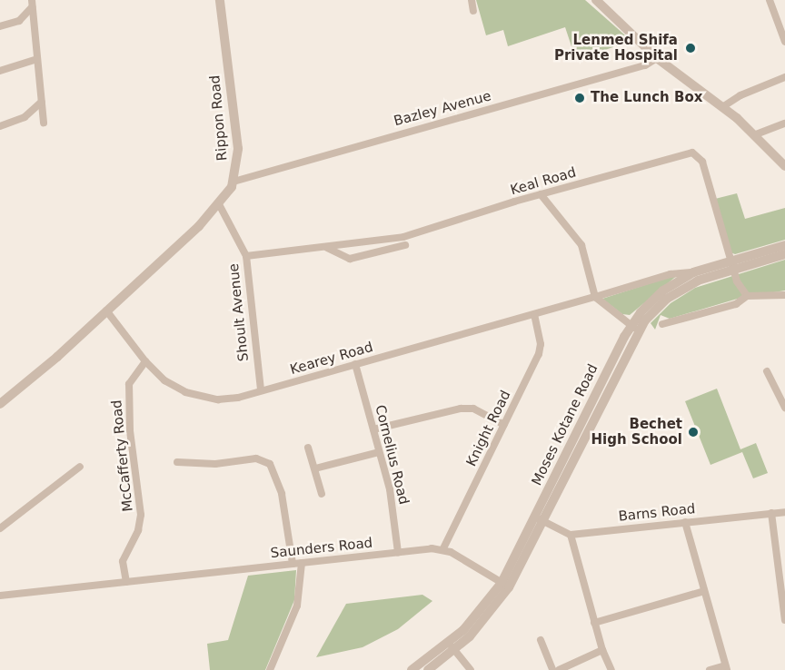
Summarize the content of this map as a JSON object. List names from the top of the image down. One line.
{"streets":{"street":["Bazley Avenue","Rippon Road","Keal Road","Shoult Avenue","Kearey Road","Moses Kotane Road","Knight Road","Cornelius Road","McCafferty Road","Barns Road","Saunders Road"]},"crossings":[["Bazley Avenue","Rippon Road"],["Rippon Road","Shoult Avenue"],["Rippon Road","Kearey Road"],["Keal Road","Shoult Avenue"],["Keal Road","Moses Kotane Road"],["Shoult Avenue","Kearey Road"],["Kearey Road","Moses Kotane Road"],["Kearey Road","Knight Road"],["Kearey Road","Cornelius Road"],["Kearey Road","McCafferty Road"],["Knight Road","Saunders Road"],["Cornelius Road","Saunders Road"],["McCafferty Road","Saunders Road"]],"places":["Lenmed Shifa Private Hospital","The Lunch Box","Bechet High School"]}
